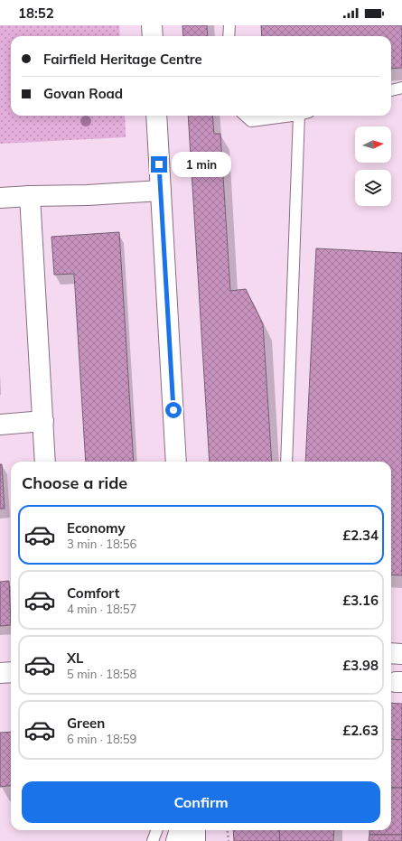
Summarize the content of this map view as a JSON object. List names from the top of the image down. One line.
{"north":"right","page":{"status":"18:52","banner":["Fairfield Heritage Centre","Govan Road"],"bubble":"1 min","heading":"Choose a ride","list":[{"name":"Economy","note":"3 min · 18:56","value":"£2.34"},{"name":"Comfort","note":"4 min · 18:57","value":"£3.16"},{"name":"XL","note":"5 min · 18:58","value":"£3.98"},{"name":"Green","note":"6 min · 18:59","value":"£2.63"}],"buttons":"Confirm"}}
